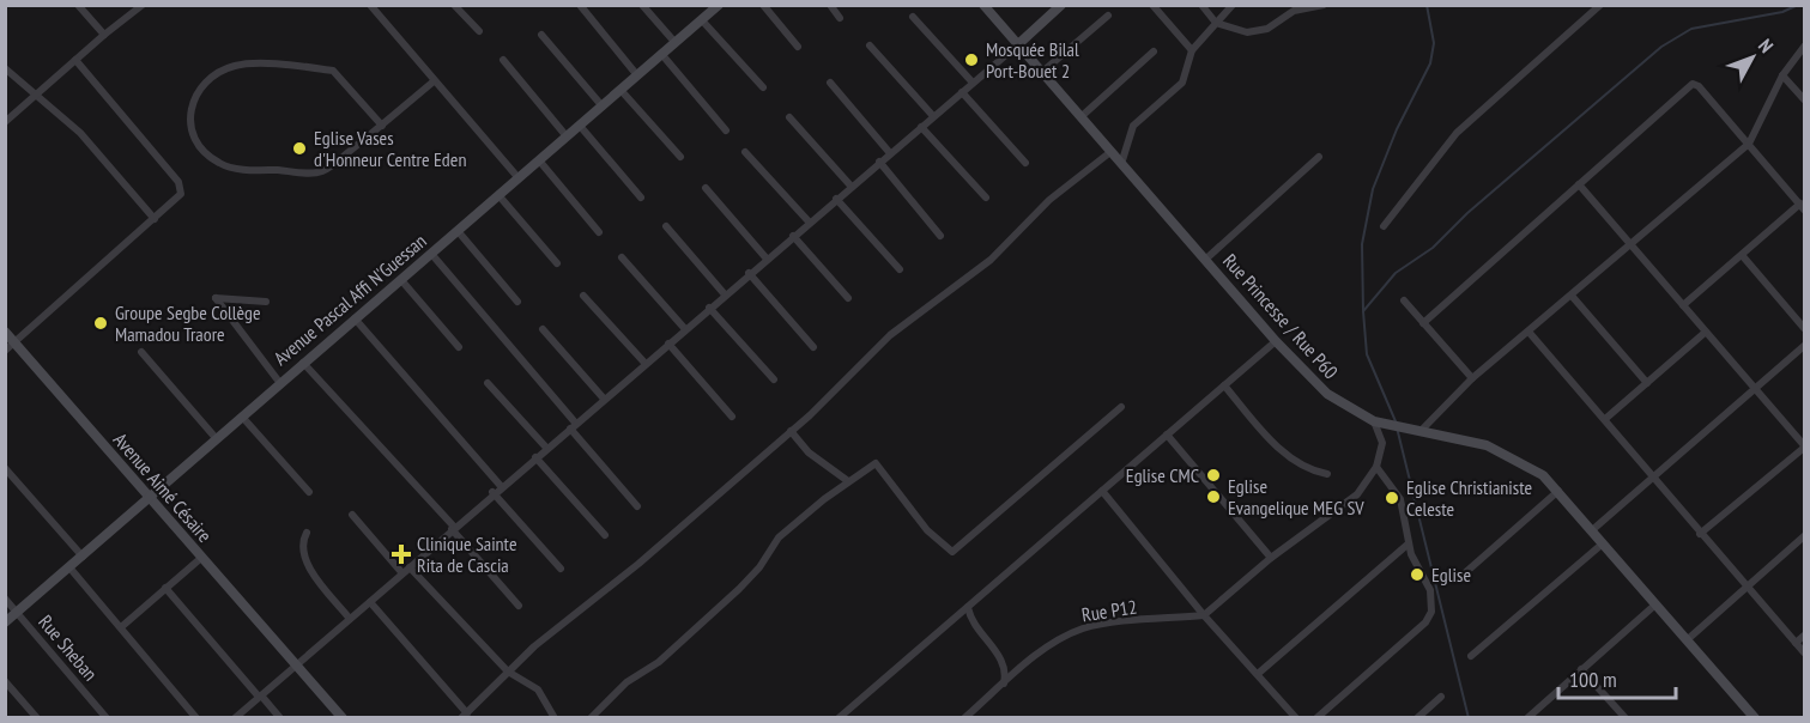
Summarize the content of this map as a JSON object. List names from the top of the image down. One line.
{"streets":{"street":["Avenue Pascal Affi N'Guessan","Rue Princesse / Rue P60","Avenue Aimé Césaire","Rue P12","Rue Sheban"]},"crossings":[["Avenue Pascal Affi N'Guessan","Avenue Aimé Césaire"],["Avenue Pascal Affi N'Guessan","Rue Sheban"]],"places":{"other":["Mosquée Bilal Port-Bouet 2","Eglise Vases d'Honneur Centre Eden","Groupe Segbe Collège Mamadou Traore","Eglise CMC","Eglise Evangelique MEG SV","Eglise Christianiste Celeste","Eglise"],"health":["Clinique Sainte Rita de Cascia"]},"scale_bar":"100 m","north":"top right"}
